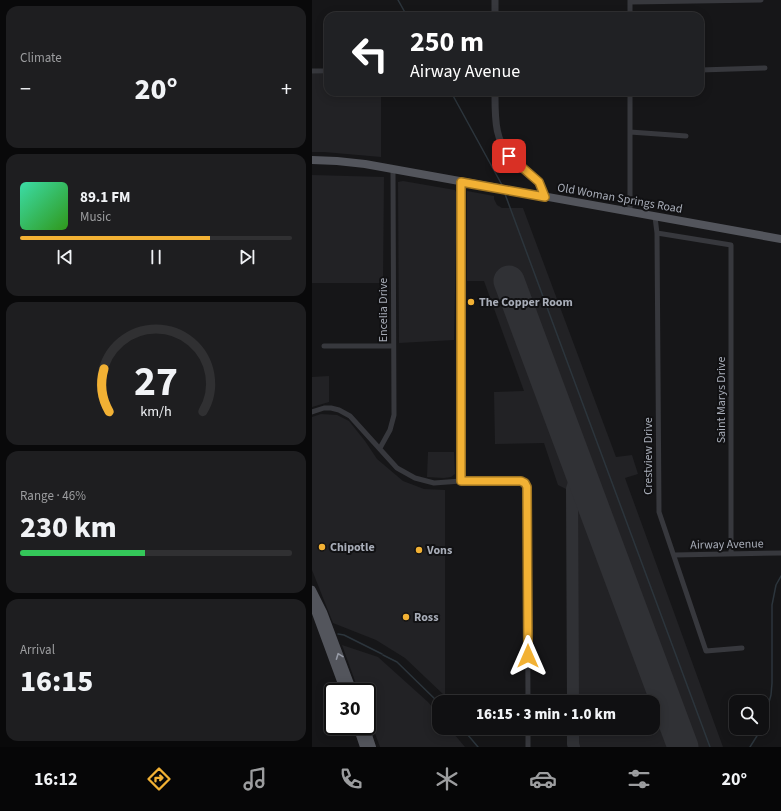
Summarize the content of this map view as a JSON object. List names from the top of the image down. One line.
{"streets":{"main road":["Old Woman Springs Road"],"street":["Encelia Drive","Saint Marys Drive","Crestview Drive","Airway Avenue"]},"crossings":[["Old Woman Springs Road","Encelia Drive"],["Old Woman Springs Road","Crestview Drive"],["Saint Marys Drive","Crestview Drive"],["Saint Marys Drive","Airway Avenue"],["Crestview Drive","Airway Avenue"]],"places":["The Copper Room","Chipotle","Vons","Ross"],"page":{"tile":["Climate",["Range · 46%","230 km"],["Arrival","16:15"]],"turn":["250 m","Airway Avenue"],"heat":["−","20°","+"],"song":["89.1 FM","Music"],"limit":"30","trip":"16:15 · 3 min · 1.0 km","tabs":["16:12","20°"],"gauge":["27","km/h"]}}
